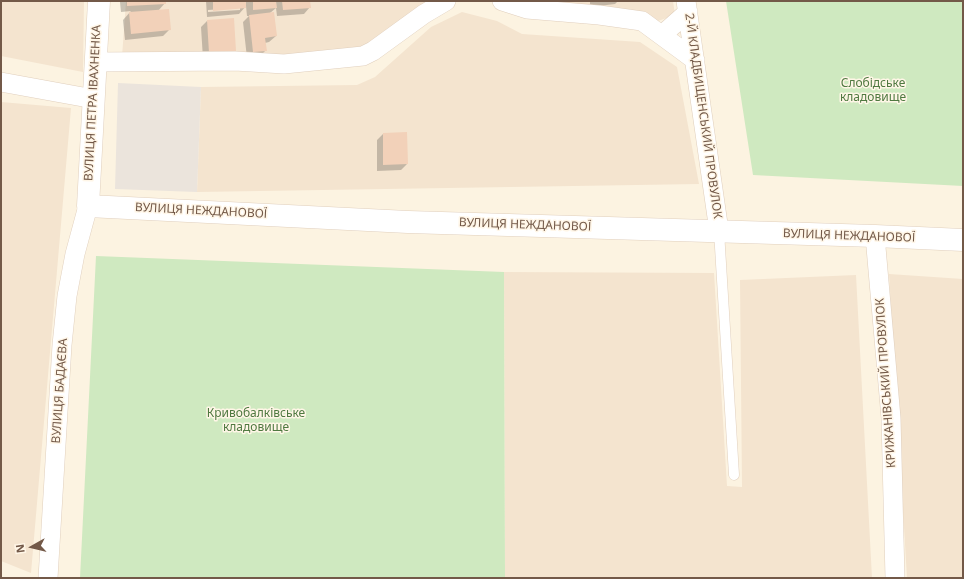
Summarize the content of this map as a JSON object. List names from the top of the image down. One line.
{"streets":{"street":["ВУЛИЦЯ ПЕТРА ІВАХНЕНКА","2-Й КЛАДБИЩЕНСЬКИЙ ПРОВУЛОК","ВУЛИЦЯ НЕЖДАНОВОЇ","КРИЖАНІВСЬКИЙ ПРОВУЛОК","ВУЛИЦЯ БАДАЄВА"]},"crossings":[["ВУЛИЦЯ ПЕТРА ІВАХНЕНКА","ВУЛИЦЯ НЕЖДАНОВОЇ"],["ВУЛИЦЯ ПЕТРА ІВАХНЕНКА","ВУЛИЦЯ БАДАЄВА"],["2-Й КЛАДБИЩЕНСЬКИЙ ПРОВУЛОК","ВУЛИЦЯ НЕЖДАНОВОЇ"],["ВУЛИЦЯ НЕЖДАНОВОЇ","КРИЖАНІВСЬКИЙ ПРОВУЛОК"],["ВУЛИЦЯ НЕЖДАНОВОЇ","ВУЛИЦЯ БАДАЄВА"]],"parks":["Слобідське кладовище","Кривобалківське кладовище"],"north":"left"}
